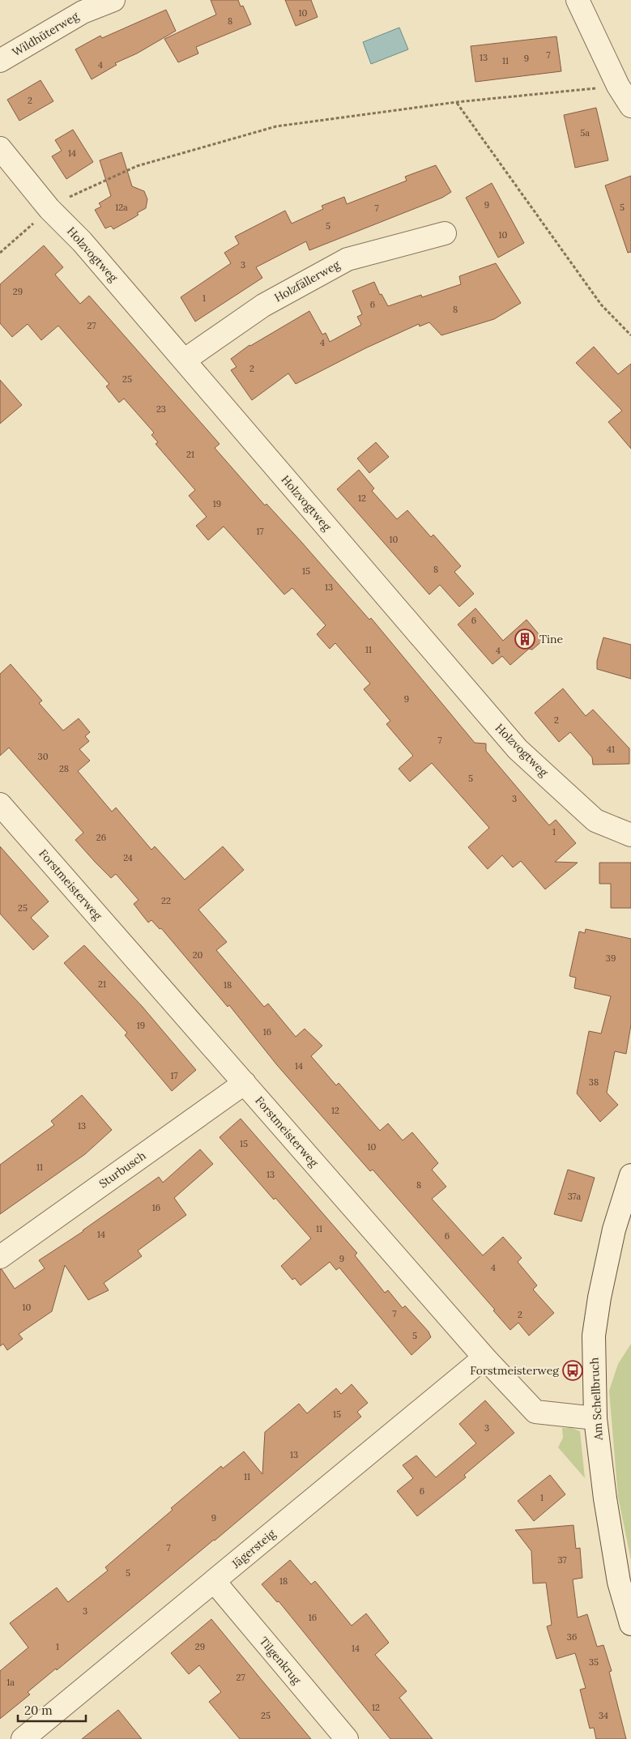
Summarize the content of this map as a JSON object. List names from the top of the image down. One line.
{"streets":{"street":["Wildhüterweg","Holzvogtweg","Holzfällerweg","Forstmeisterweg","Sturbusch","Am Schellbruch","Jägersteig","Tilgenkrug"]},"crossings":[["Holzvogtweg","Holzfällerweg"],["Forstmeisterweg","Sturbusch"],["Forstmeisterweg","Am Schellbruch"],["Forstmeisterweg","Jägersteig"],["Jägersteig","Tilgenkrug"]],"places":{"building":["Tine"],"bus stop":["Forstmeisterweg"]},"house_numbers":["10","8","7","13","9","11","4","2","5a","14","9","12a","5","7","5","10","3","29","1","6","8","27","4","2","25","23","21","12","19","17","10","8","15","13","6","11","4","9","2","7","41","30","28","5","3","1","26","24","22","25","20","39","21","18","19","16","14","17","38","12","13","15","10","11","13","8","37a","16","11","14","6","9","4","10","7","2","5","15","3","13","11","6","1","9","7","37","5","18","3","16","36","1","29","14","35","27","1a","12","25","34"],"scale_bar":"20 m"}
